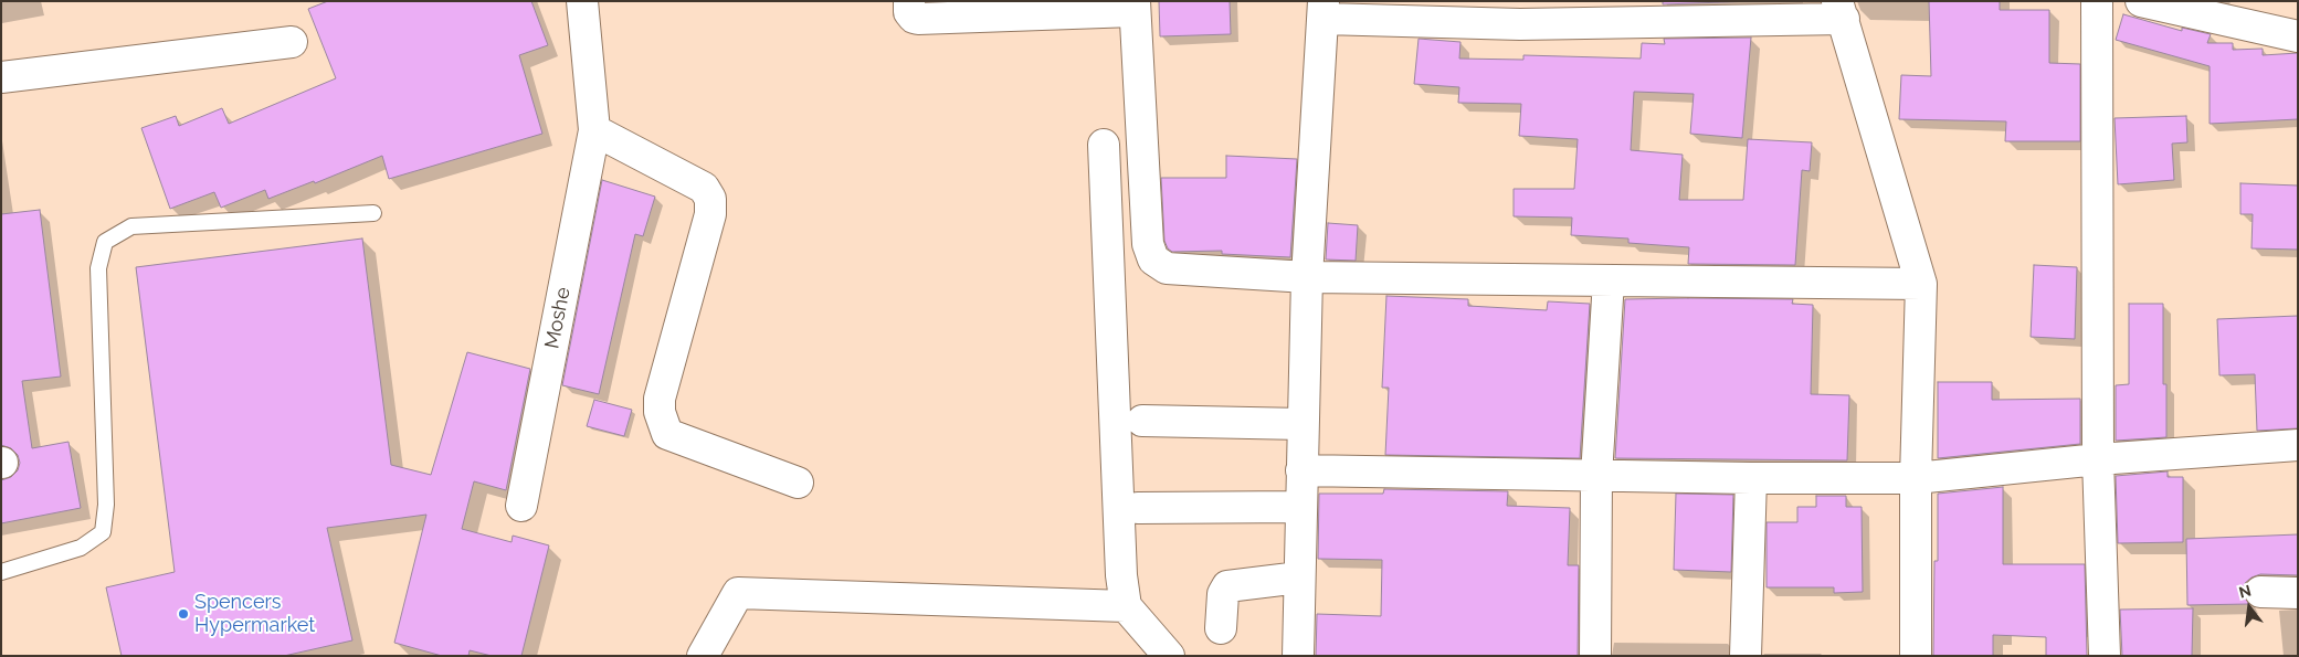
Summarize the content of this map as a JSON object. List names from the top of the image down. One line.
{"streets":{"street":["Moshe"]},"places":["Spencers Hypermarket"],"north":"top"}
